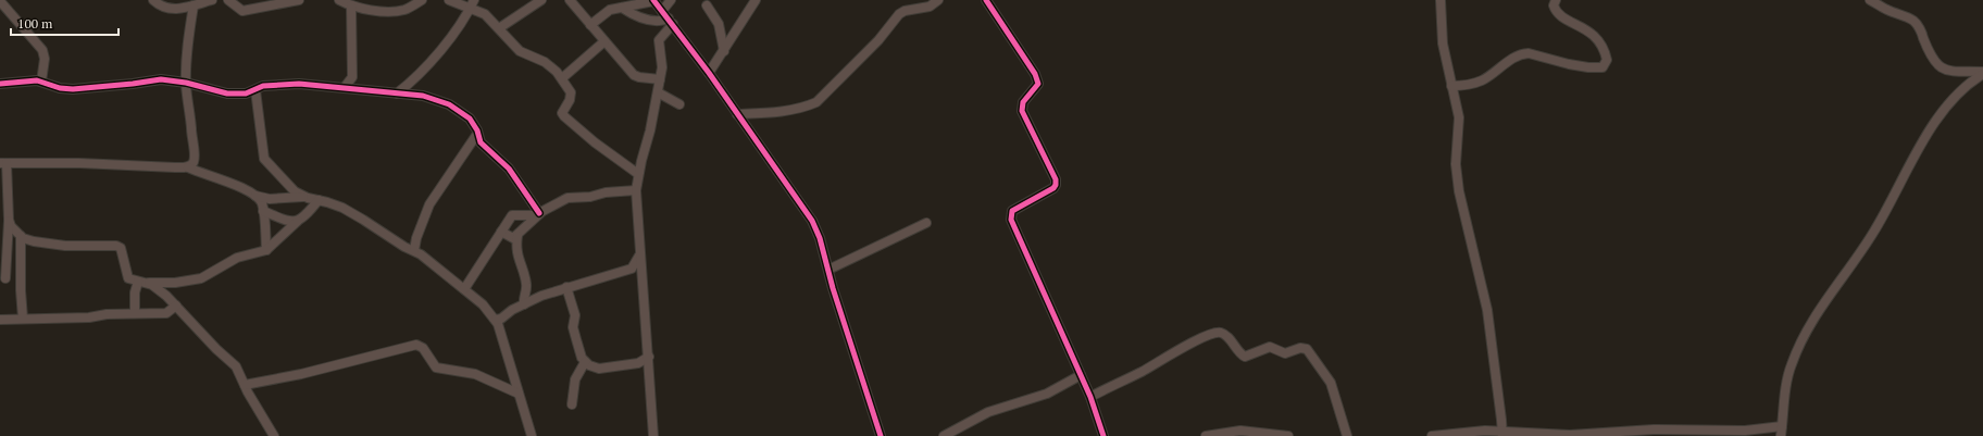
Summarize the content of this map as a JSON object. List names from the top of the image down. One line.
{"scale_bar":"100 m"}
